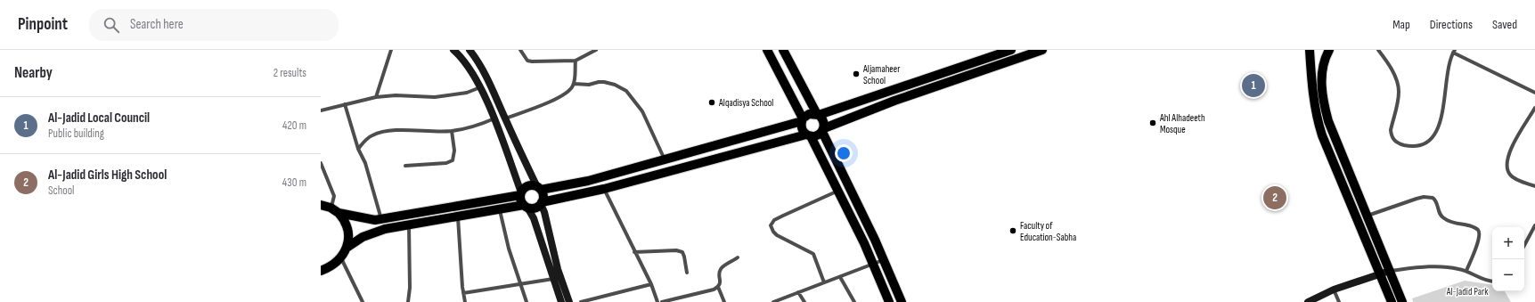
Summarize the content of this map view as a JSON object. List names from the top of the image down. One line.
{"parks":["Al-Jadid Park"],"places":["Aljamaheer School","Alqadisya School","Ahl Alhadeeth Mosque","Faculty of Education-Sabha"],"page":{"header":"Pinpoint","search":"Search here","nav":["Map","Directions","Saved"],"heading":["Nearby","2 results"],"pins":["1","2"],"list":[{"mark":"1","name":"Al-Jadid Local Council","note":"Public building","value":"420 m"},{"mark":"2","name":"Al-Jadid Girls High School","note":"School","value":"430 m"}],"map_buttons":["+","−"]}}
